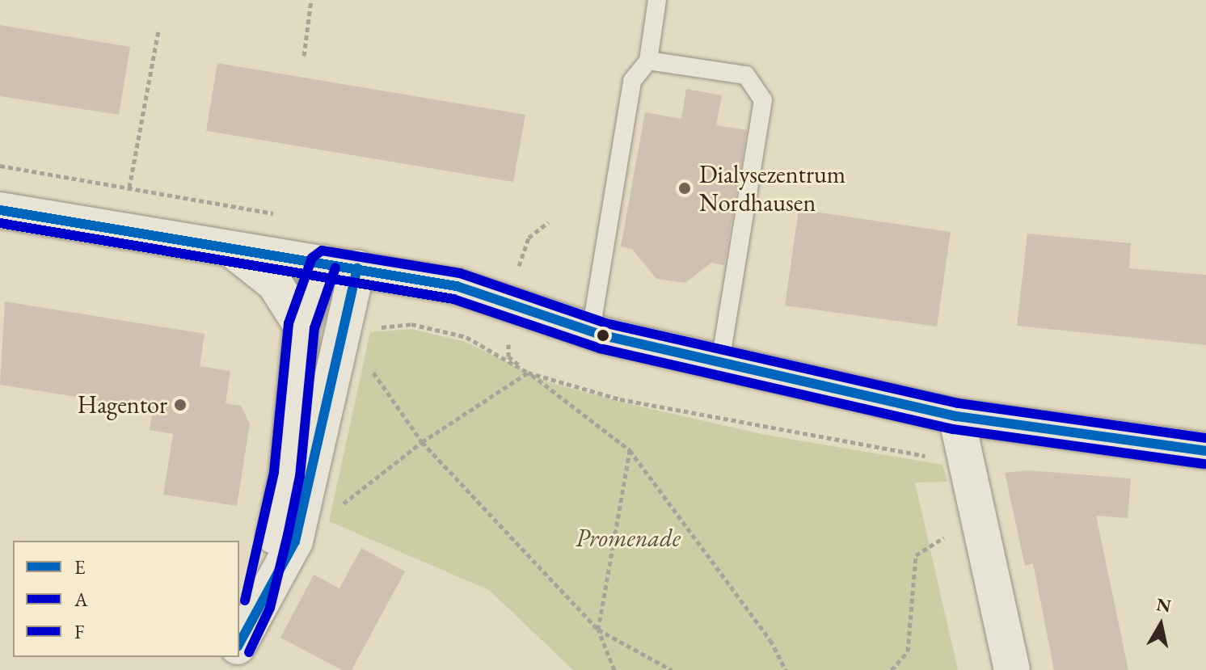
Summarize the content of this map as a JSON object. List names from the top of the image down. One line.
{"parks":["Promenade"],"places":["Dialysezentrum Nordhausen","Hagentor"],"lines":["transit line E","transit line A","transit line F"],"legend":["E","A","F"],"north":"top"}
